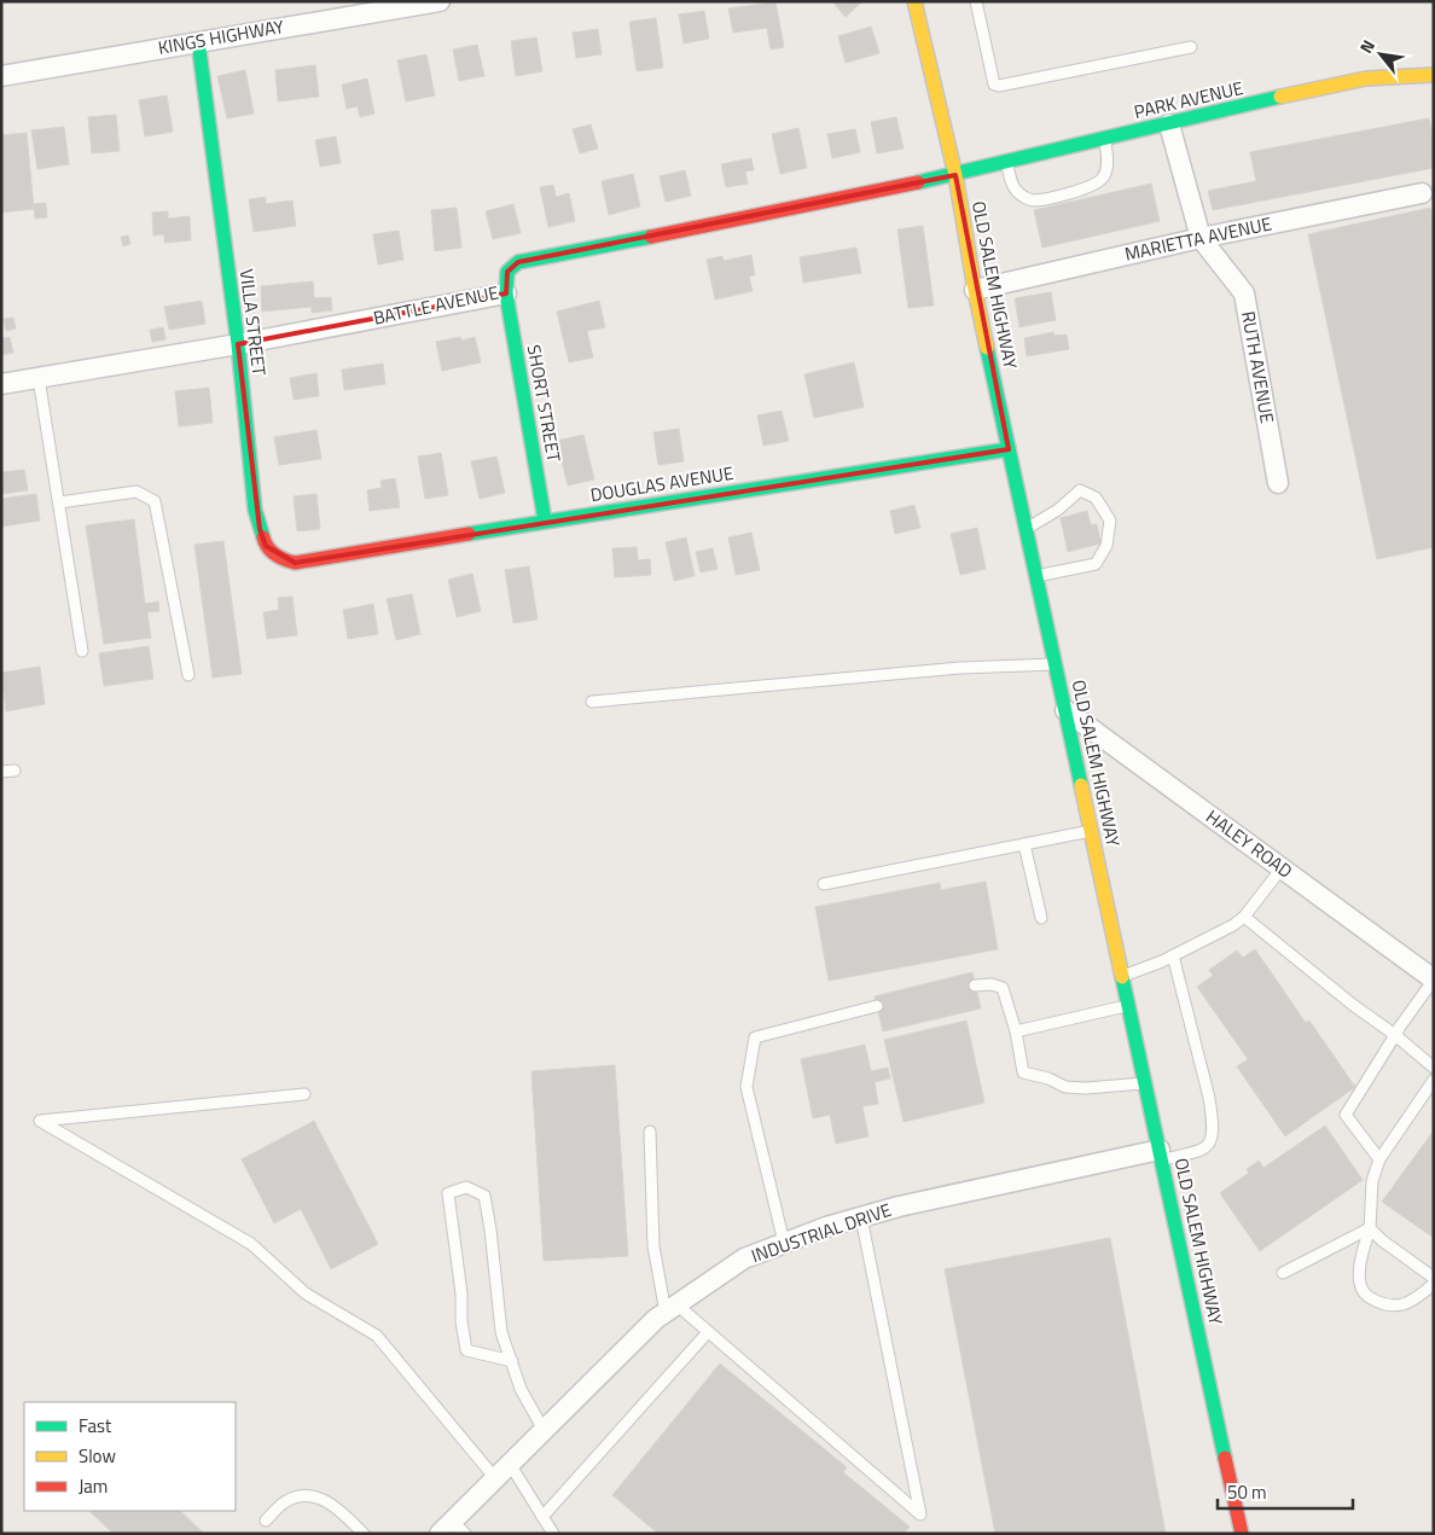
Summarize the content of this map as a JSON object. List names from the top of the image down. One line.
{"streets":{"street":["KINGS HIGHWAY","PARK AVENUE","MARIETTA AVENUE","OLD SALEM HIGHWAY","BATTLE AVENUE","VILLA STREET","RUTH AVENUE","SHORT STREET","DOUGLAS AVENUE","HALEY ROAD","INDUSTRIAL DRIVE"]},"crossings":[["KINGS HIGHWAY","VILLA STREET"],["PARK AVENUE","OLD SALEM HIGHWAY"],["PARK AVENUE","BATTLE AVENUE"],["PARK AVENUE","RUTH AVENUE"],["MARIETTA AVENUE","OLD SALEM HIGHWAY"],["MARIETTA AVENUE","RUTH AVENUE"],["OLD SALEM HIGHWAY","BATTLE AVENUE"],["OLD SALEM HIGHWAY","DOUGLAS AVENUE"],["OLD SALEM HIGHWAY","HALEY ROAD"],["OLD SALEM HIGHWAY","INDUSTRIAL DRIVE"],["BATTLE AVENUE","VILLA STREET"],["BATTLE AVENUE","SHORT STREET"],["VILLA STREET","DOUGLAS AVENUE"],["SHORT STREET","DOUGLAS AVENUE"]],"legend":["Fast","Slow","Jam"],"scale_bar":"50 m","north":"top left"}
